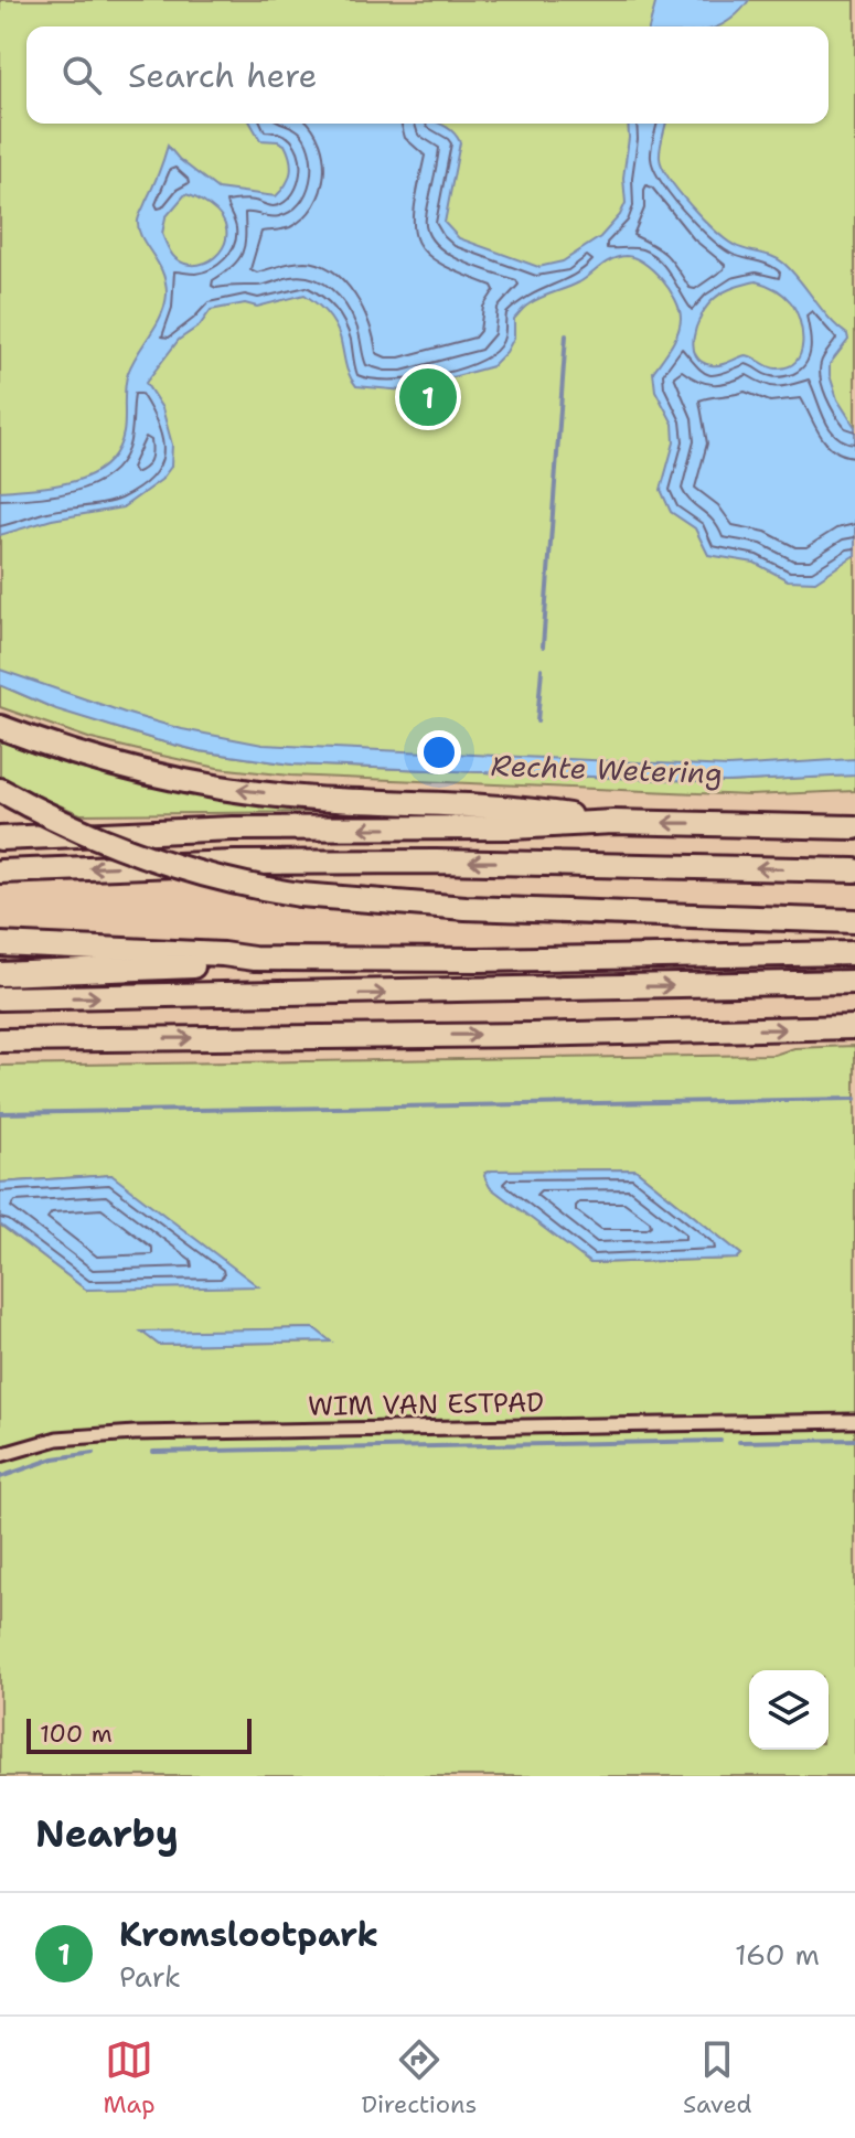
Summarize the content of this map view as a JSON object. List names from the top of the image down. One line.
{"streets":{"street":["WIM VAN ESTPAD"]},"water":["Rechte Wetering"],"scale_bar":"100 m","page":{"search":"Search here","pins":"1","scale":"100 m","heading":"Nearby","list":[{"mark":"1","name":"Kromslootpark","note":"Park","value":"160 m"}],"nav":["Map","Directions","Saved"]}}
